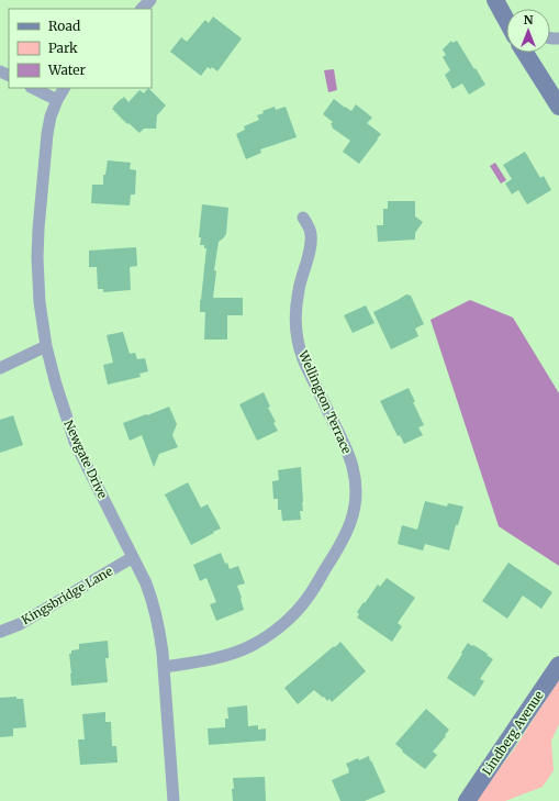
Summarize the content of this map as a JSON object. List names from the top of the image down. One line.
{"streets":{"street":["Wellington Terrace","Newgate Drive","Kingsbridge Lane","Lindberg Avenue"]},"crossings":[["Wellington Terrace","Newgate Drive"],["Newgate Drive","Kingsbridge Lane"]],"legend":["Road","Park","Water"],"north":"top"}
